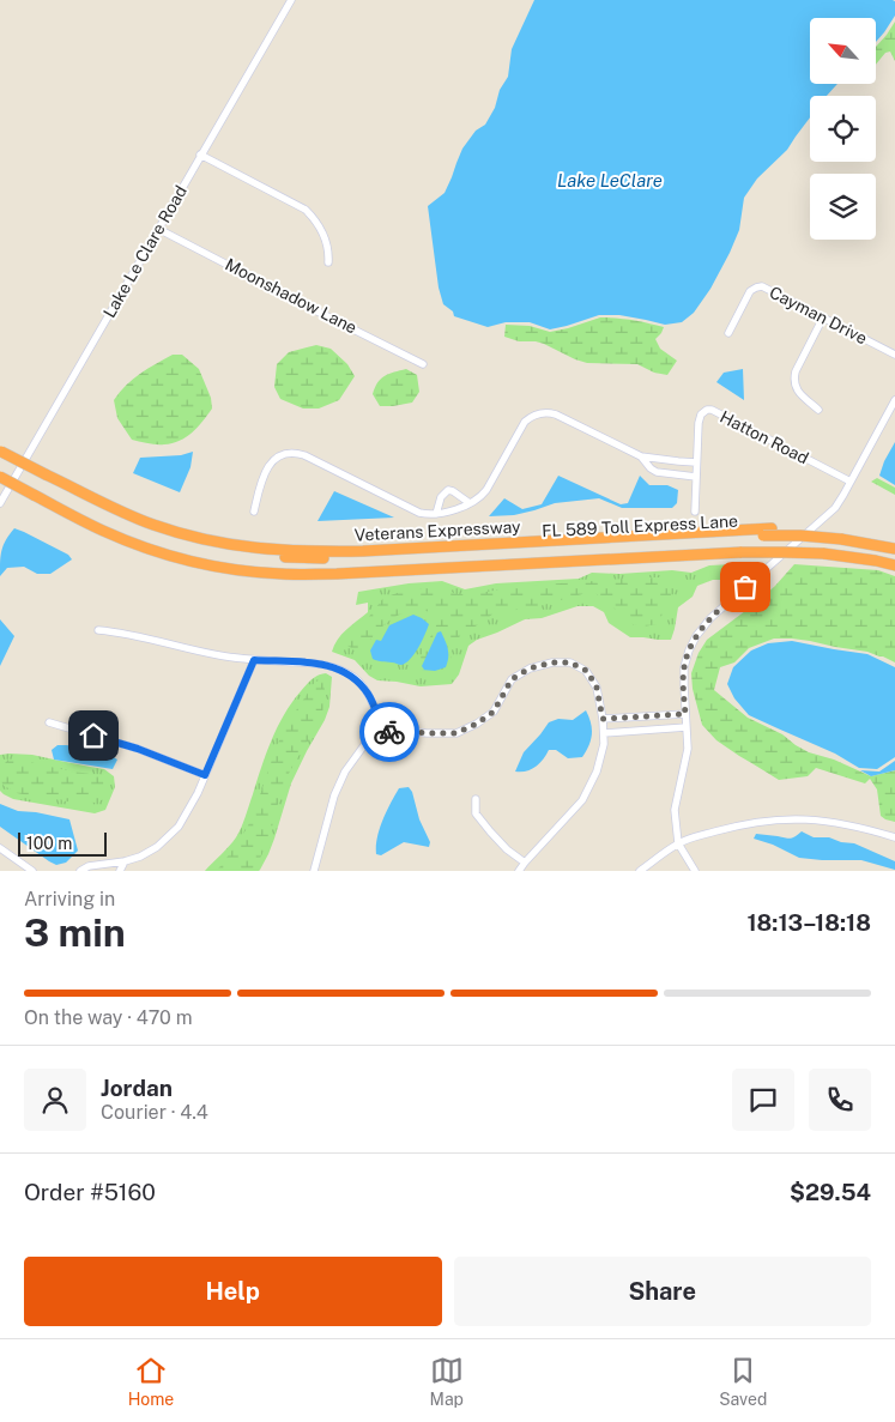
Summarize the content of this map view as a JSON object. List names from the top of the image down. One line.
{"streets":{"highway":["Veterans Expressway"],"street":["Lake Le Clare Road","Moonshadow Lane","Cayman Drive","Hatton Road"]},"crossings":[["Lake Le Clare Road","Moonshadow Lane"]],"water":["Lake LeClare"],"scale_bar":"100 m","north":"top left","page":{"scale":"100 m","heading":["3 min","Arriving in","18:13–18:18"],"panel":["Jordan","Courier · 4.4","Order #5160","$29.54"],"bar":"On the way · 470 m","buttons":["Help","Share"],"tabs":["Home","Map","Saved"]}}
